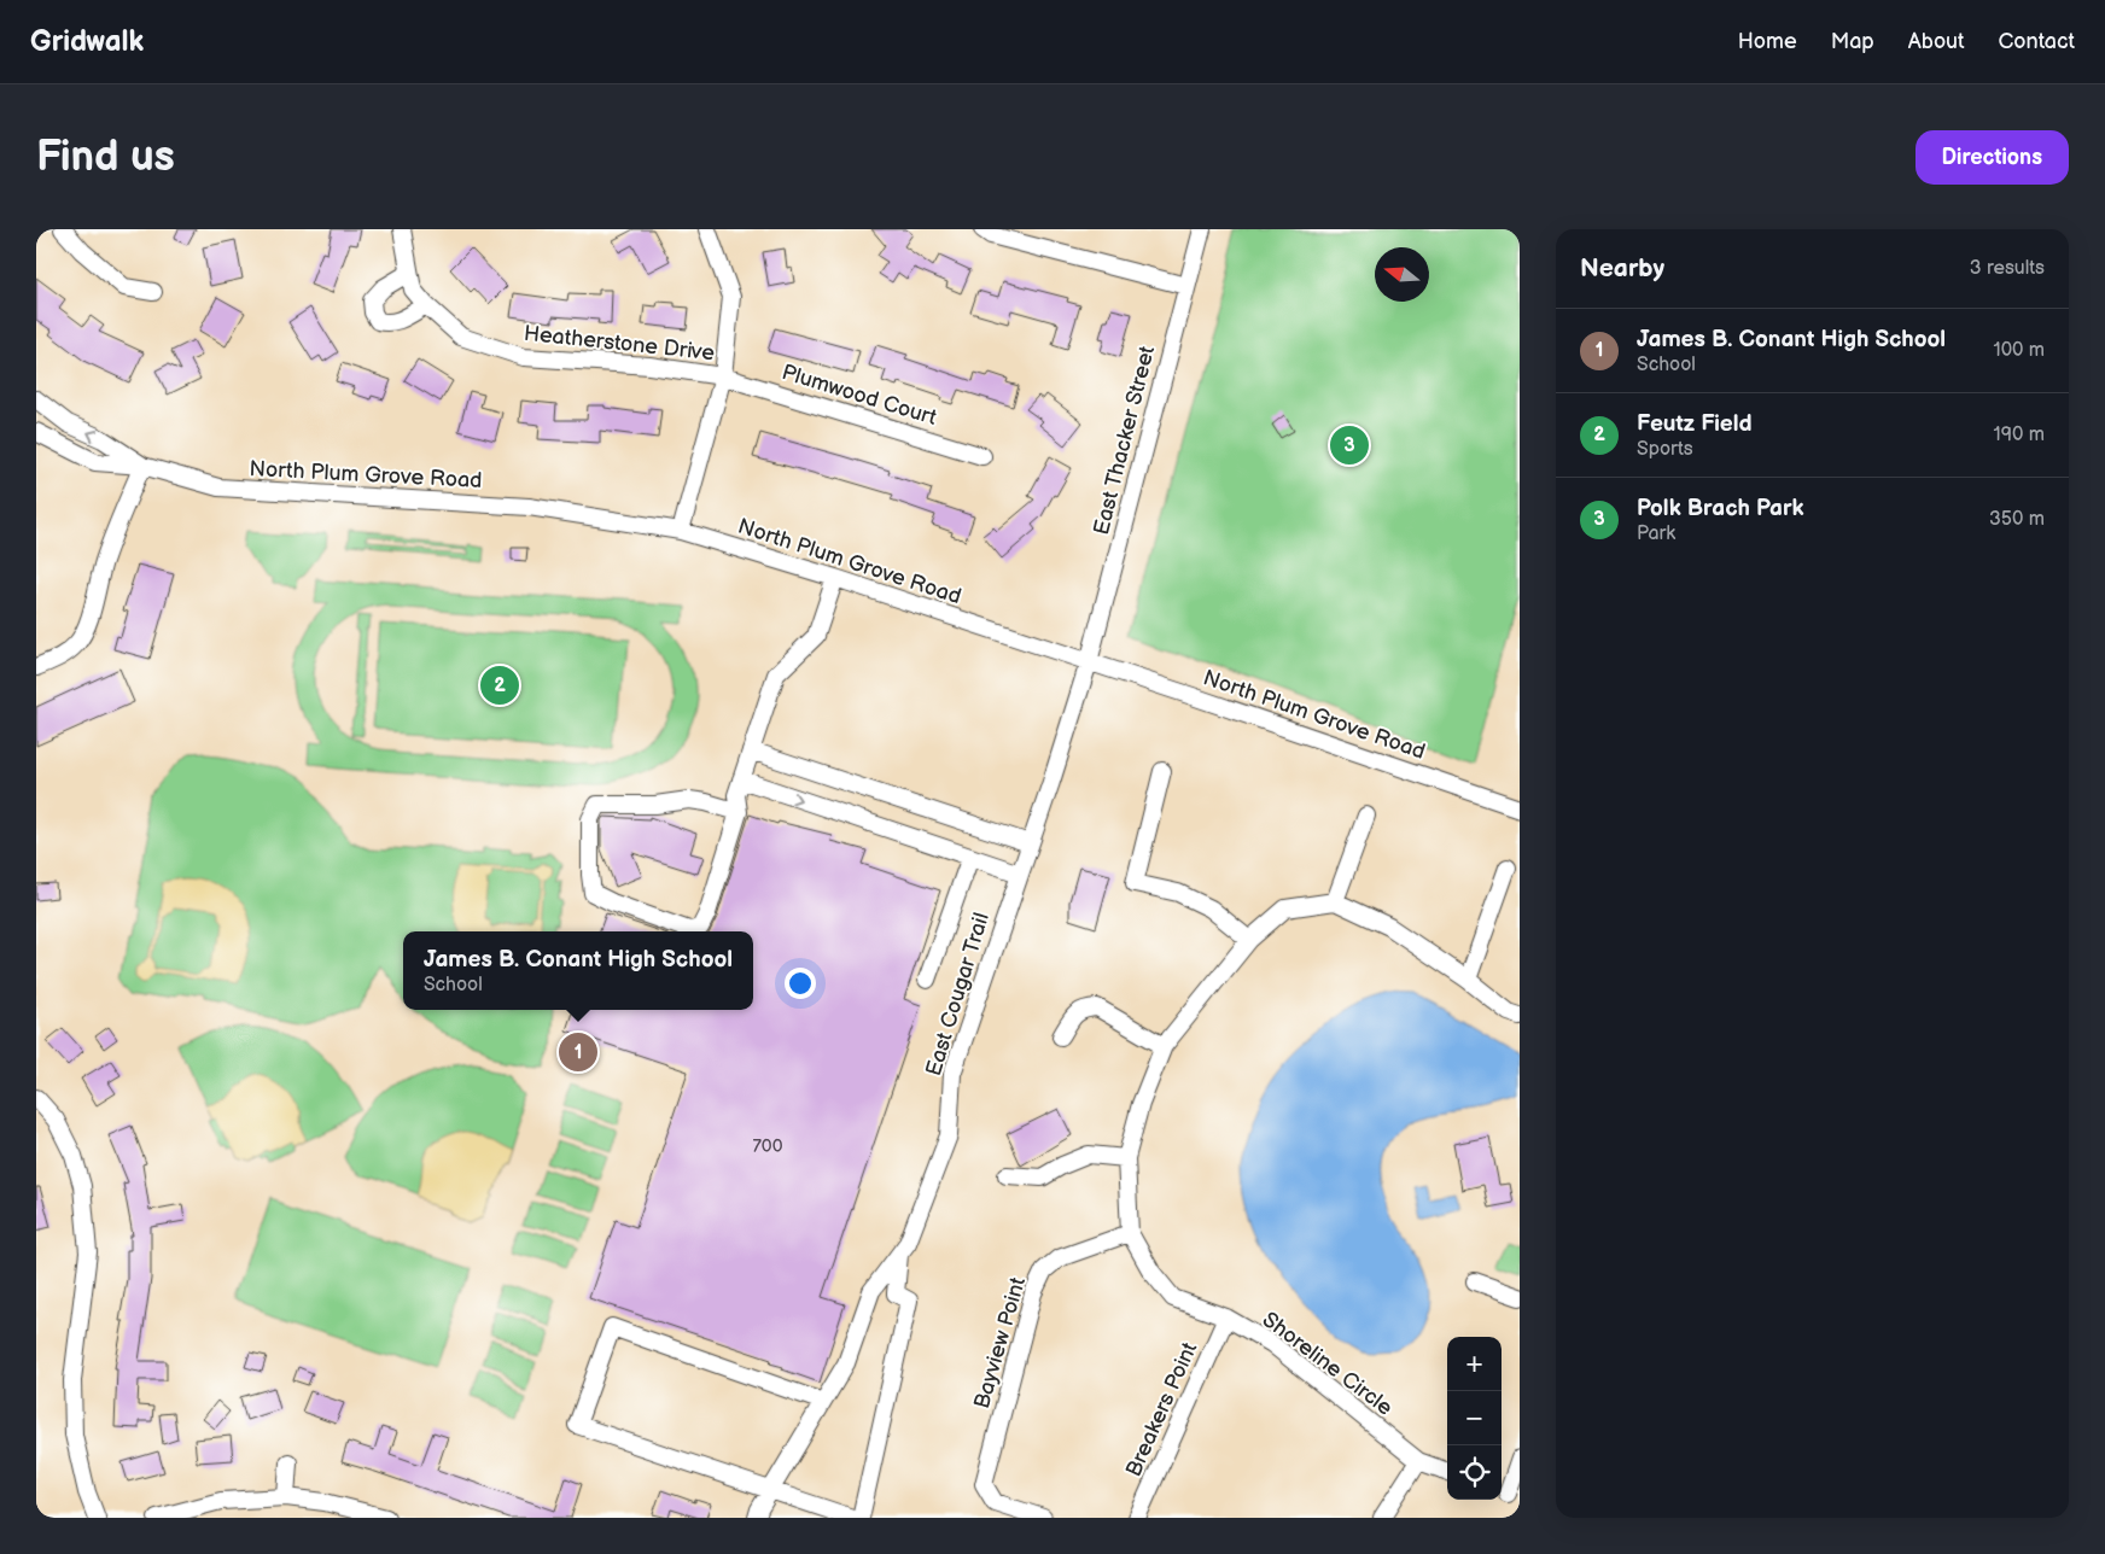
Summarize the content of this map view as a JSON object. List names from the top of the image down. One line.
{"streets":{"street":["Heatherstone Drive","Plumwood Court","East Thacker Street","North Plum Grove Road","East Cougar Trail","Bayview Point","Shoreline Circle","Breakers Point"]},"crossings":[["Heatherstone Drive","Plumwood Court"],["East Thacker Street","North Plum Grove Road"],["East Thacker Street","East Cougar Trail"],["North Plum Grove Road","East Cougar Trail"],["Bayview Point","Shoreline Circle"],["Shoreline Circle","Breakers Point"]],"house_numbers":["700"],"north":"left","page":{"header":"Gridwalk","nav":["Home","Map","About","Contact"],"buttons":"Directions","title":"Find us","heading":["Nearby","3 results"],"list":[{"mark":"1","name":"James B. Conant High School","note":"School","value":"100 m"},{"mark":"2","name":"Feutz Field","note":"Sports","value":"190 m"},{"mark":"3","name":"Polk Brach Park","note":"Park","value":"350 m"}],"pins":["3","2","1"],"popup":["James B. Conant High School","School"],"map_buttons":["+","−"]}}
